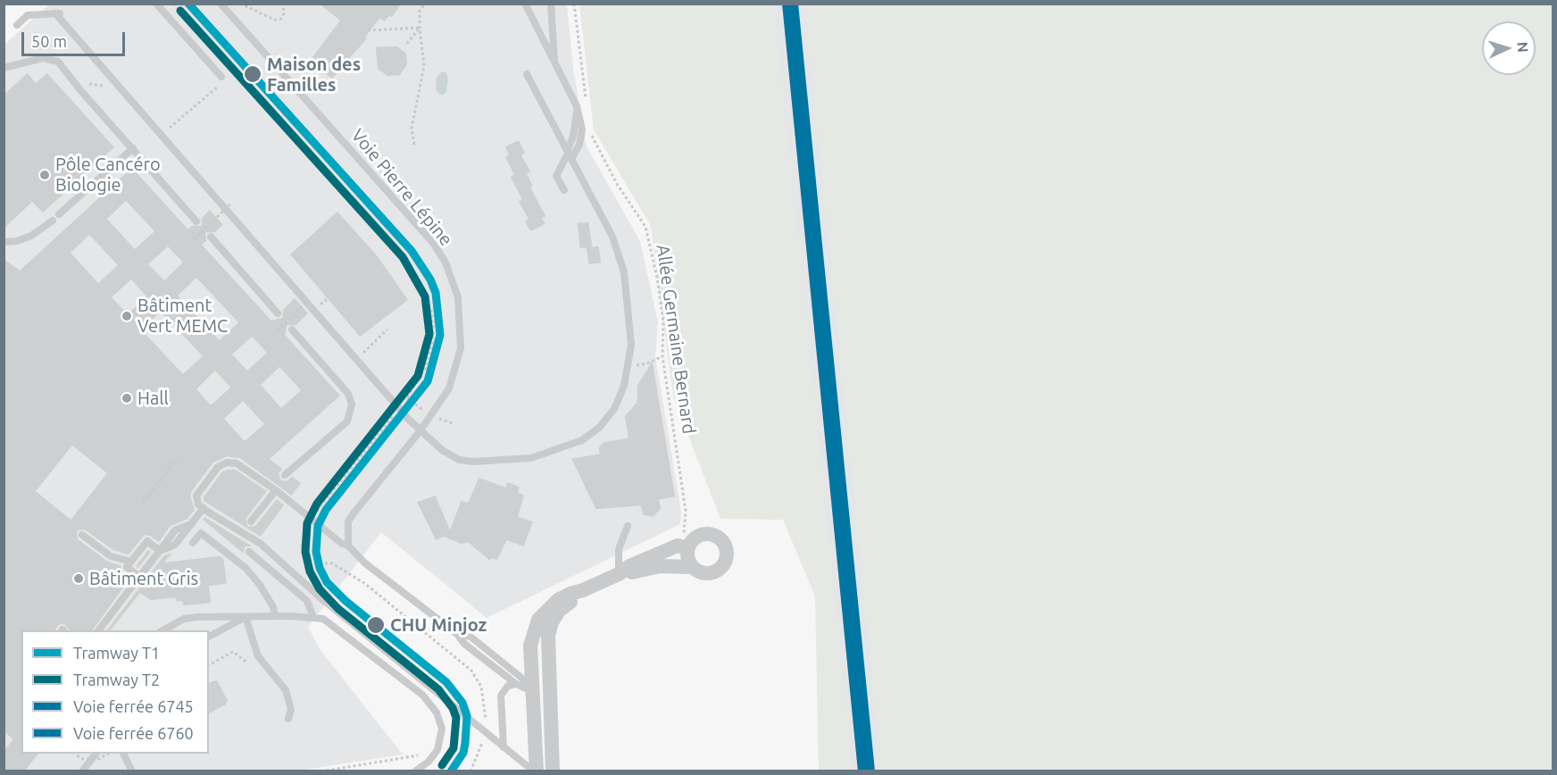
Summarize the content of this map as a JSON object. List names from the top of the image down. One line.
{"streets":{"lane":["Voie Pierre Lépine"],"path":["Allée Germaine Bernard"]},"places":["Maison des Familles","Pôle Cancéro Biologie","Bâtiment Vert MEMC","Hall","Bâtiment Gris","CHU Minjoz"],"lines":["tram line T1","rail line 6745","rail line 6760","tram line T2"],"legend":["Tramway T1","Tramway T2","Voie ferrée 6745","Voie ferrée 6760"],"scale_bar":"50 m","north":"right"}
